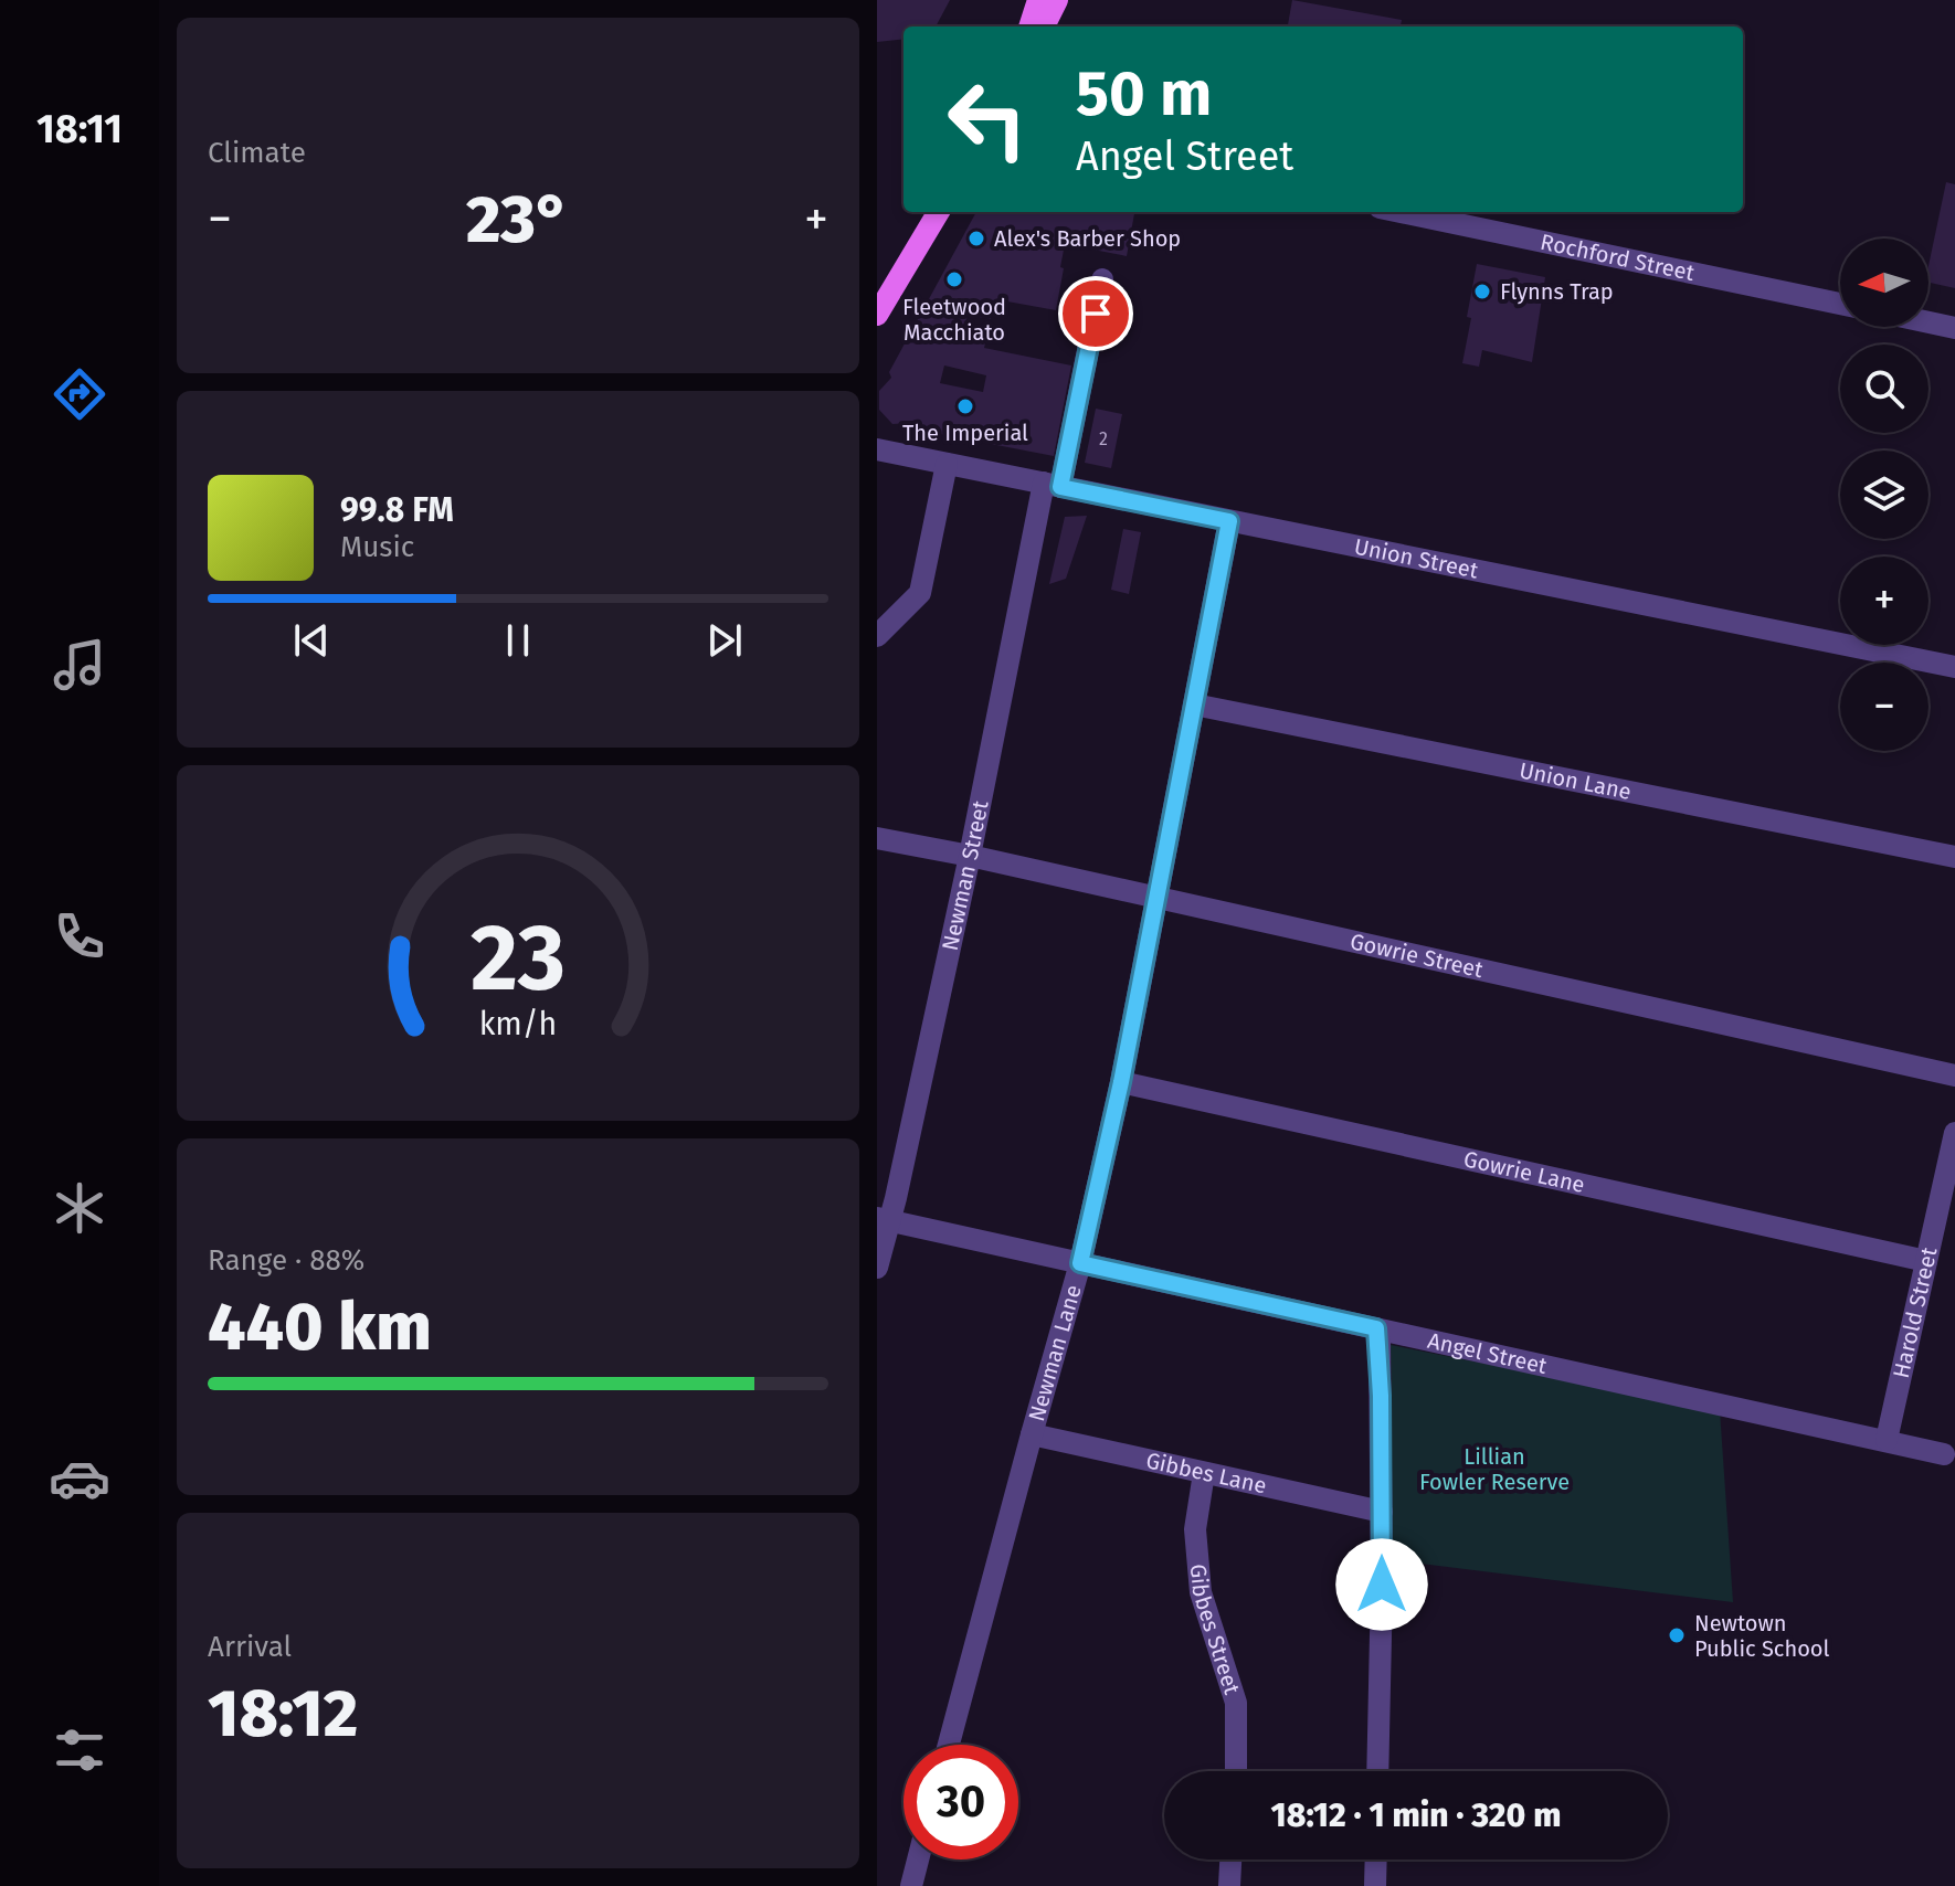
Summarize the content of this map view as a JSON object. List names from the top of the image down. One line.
{"streets":{"street":["Rochford Street","Union Street","Union Lane","Newman Street","Gowrie Street","Gowrie Lane","Harold Street","Newman Lane","Angel Street","Gibbes Lane","Gibbes Street"]},"crossings":[["Union Street","Newman Street"],["Union Street","Newman Lane"],["Union Lane","Newman Lane"],["Newman Street","Gowrie Street"],["Newman Street","Angel Street"],["Gowrie Street","Newman Lane"],["Gowrie Lane","Harold Street"],["Gowrie Lane","Newman Lane"],["Harold Street","Angel Street"],["Newman Lane","Angel Street"],["Newman Lane","Gibbes Lane"],["Gibbes Lane","Gibbes Street"]],"parks":["Lillian Fowler Reserve"],"places":["Alex's Barber Shop","Fleetwood Macchiato","Flynns Trap","The Imperial","Newtown Public School"],"house_numbers":["2"],"north":"left","page":{"tabs":"18:11","tile":["Climate",["Range · 88%","440 km"],["Arrival","18:12"]],"turn":["50 m","Angel Street"],"heat":["−","23°","+"],"map_buttons":["+","−"],"song":["99.8 FM","Music"],"limit":"30","trip":"18:12 · 1 min · 320 m","gauge":["23","km/h"]}}
